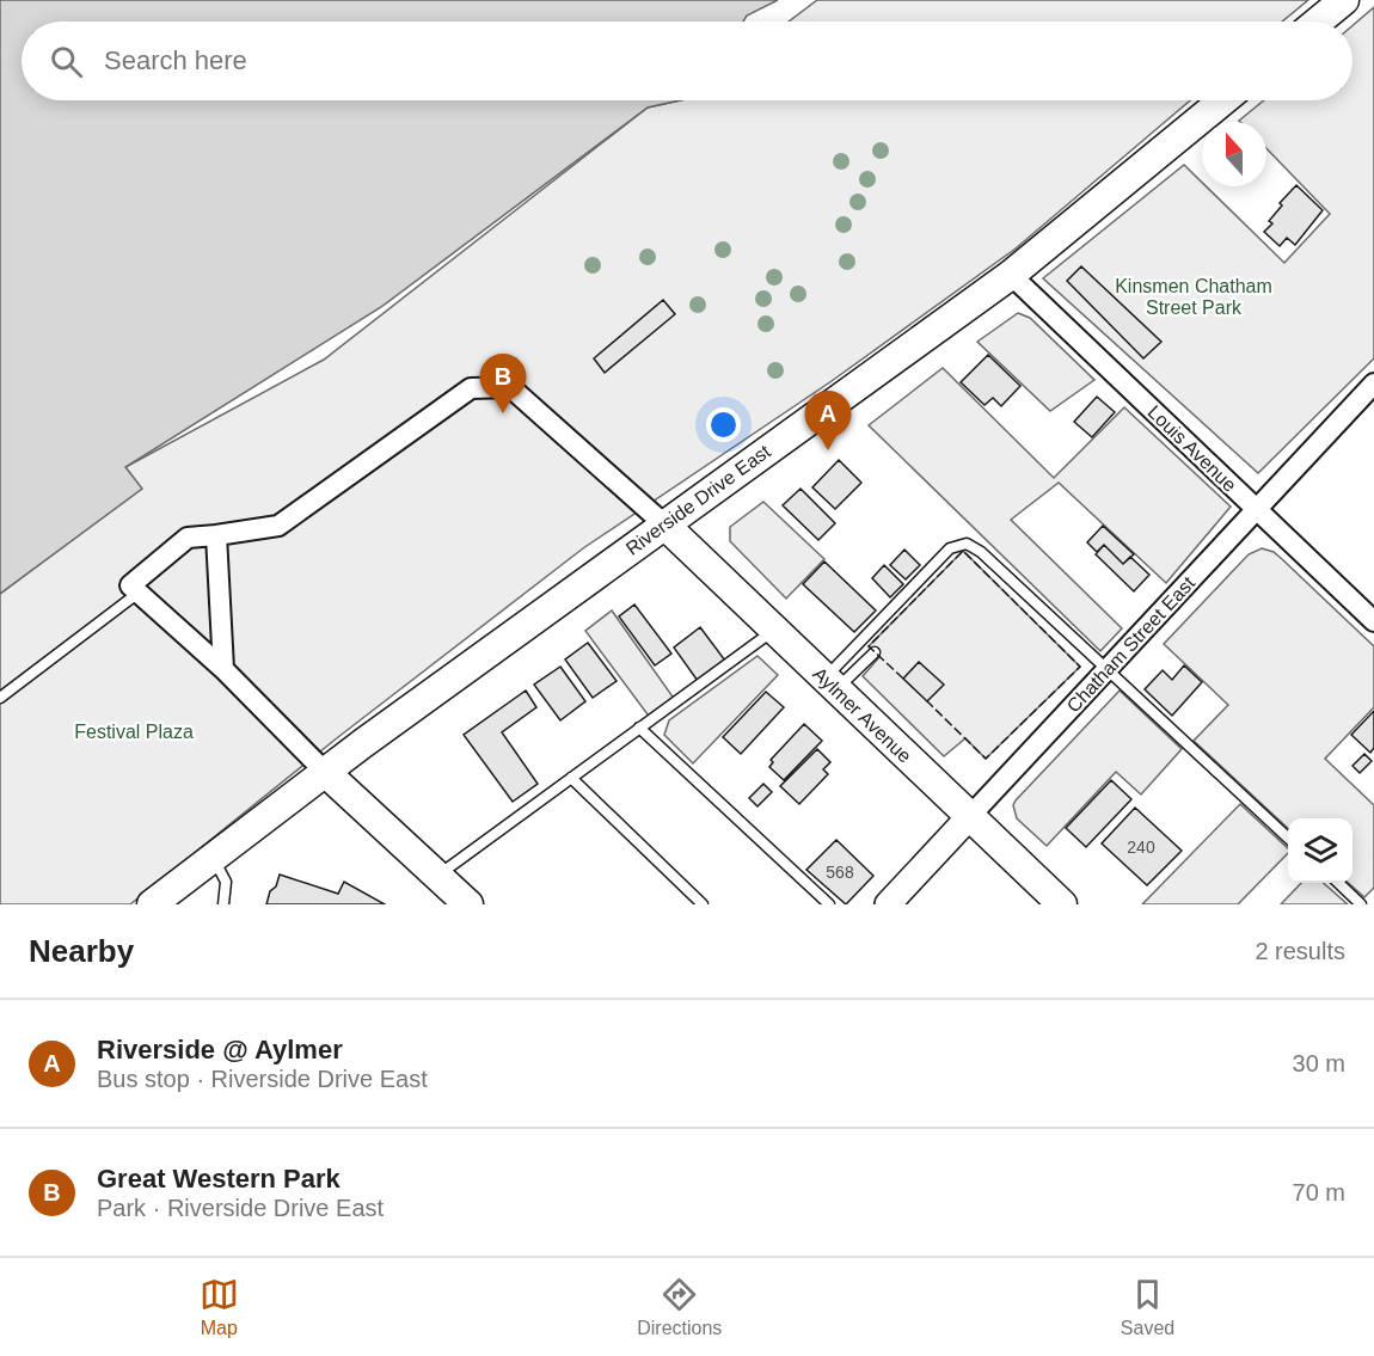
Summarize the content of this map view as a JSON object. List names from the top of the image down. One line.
{"streets":{"main road":["Riverside Drive East","Aylmer Avenue"],"street":["Louis Avenue","Chatham Street East"]},"crossings":[["Louis Avenue","Riverside Drive East"],["Louis Avenue","Chatham Street East"],["Riverside Drive East","Aylmer Avenue"],["Chatham Street East","Aylmer Avenue"]],"parks":["Kinsmen Chatham Street Park","Festival Plaza"],"house_numbers":["240","568"],"north":"top","page":{"search":"Search here","pins":["B","A"],"heading":["Nearby","2 results"],"list":[{"mark":"A","name":"Riverside @ Aylmer","note":"Bus stop · Riverside Drive East","value":"30 m"},{"mark":"B","name":"Great Western Park","note":"Park · Riverside Drive East","value":"70 m"}],"nav":["Map","Directions","Saved"]}}
